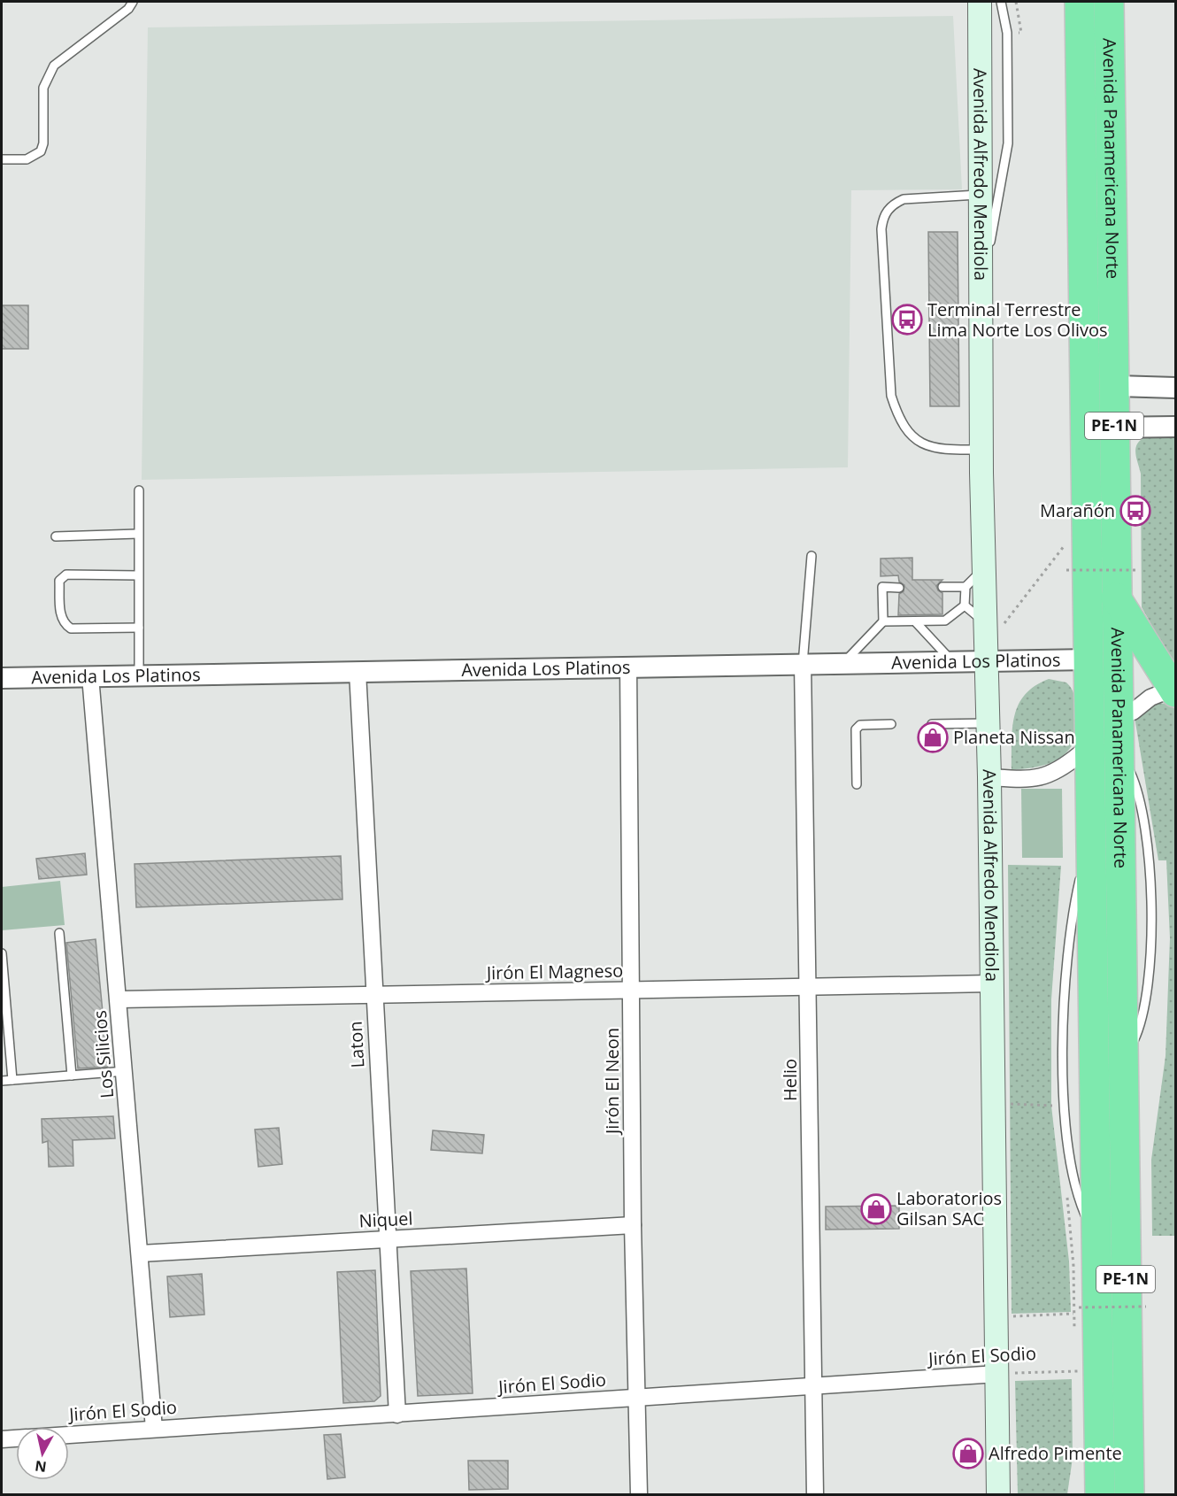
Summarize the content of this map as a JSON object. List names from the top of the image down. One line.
{"streets":{"highway":["Avenida Panamericana Norte","PE-1N"],"main road":["Avenida Alfredo Mendiola"],"street":["Avenida Los Platinos","Jirón El Magneso","Laton","Los Silicios","Helio","Jirón El Neon","Niquel","Jirón El Sodio"]},"crossings":[["Avenida Panamericana Norte","Avenida Los Platinos"],["Avenida Alfredo Mendiola","Avenida Los Platinos"],["Avenida Alfredo Mendiola","Jirón El Magneso"],["Avenida Alfredo Mendiola","Jirón El Sodio"],["Avenida Los Platinos","Laton"],["Avenida Los Platinos","Los Silicios"],["Avenida Los Platinos","Helio"],["Avenida Los Platinos","Jirón El Neon"],["Jirón El Magneso","Laton"],["Jirón El Magneso","Los Silicios"],["Jirón El Magneso","Helio"],["Jirón El Magneso","Jirón El Neon"],["Laton","Niquel"],["Laton","Jirón El Sodio"],["Los Silicios","Niquel"],["Los Silicios","Jirón El Sodio"],["Helio","Jirón El Sodio"],["Jirón El Neon","Niquel"],["Jirón El Neon","Jirón El Sodio"]],"places":{"bus stop":["Terminal Terrestre Lima Norte Los Olivos","Marañón"],"shop":["Planeta Nissan","Laboratorios Gilsan SAC","Alfredo Pimente"]},"north":"bottom"}
